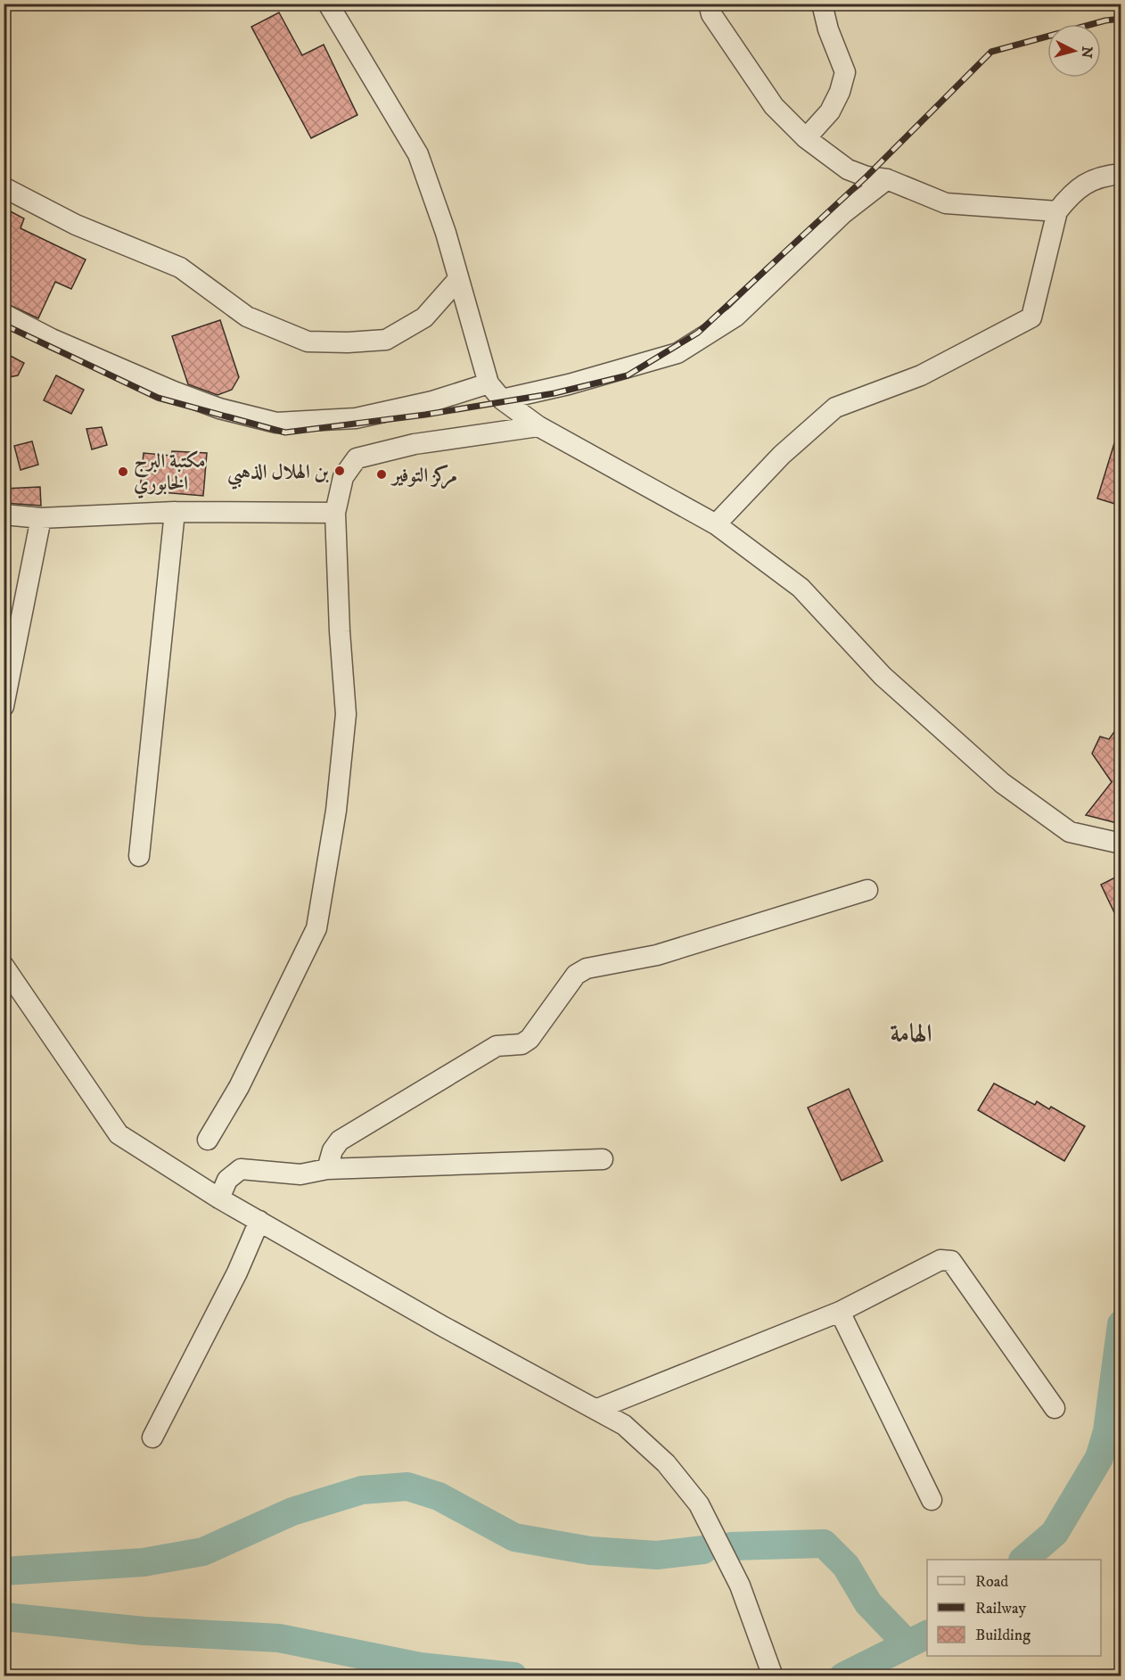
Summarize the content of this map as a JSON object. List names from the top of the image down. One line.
{"districts":["الهامة"],"places":["بن الهلال الذهبي","مكتبة البرج الخابوري","مركز التوفير"],"legend":["Road","Railway","Building"],"north":"right"}
